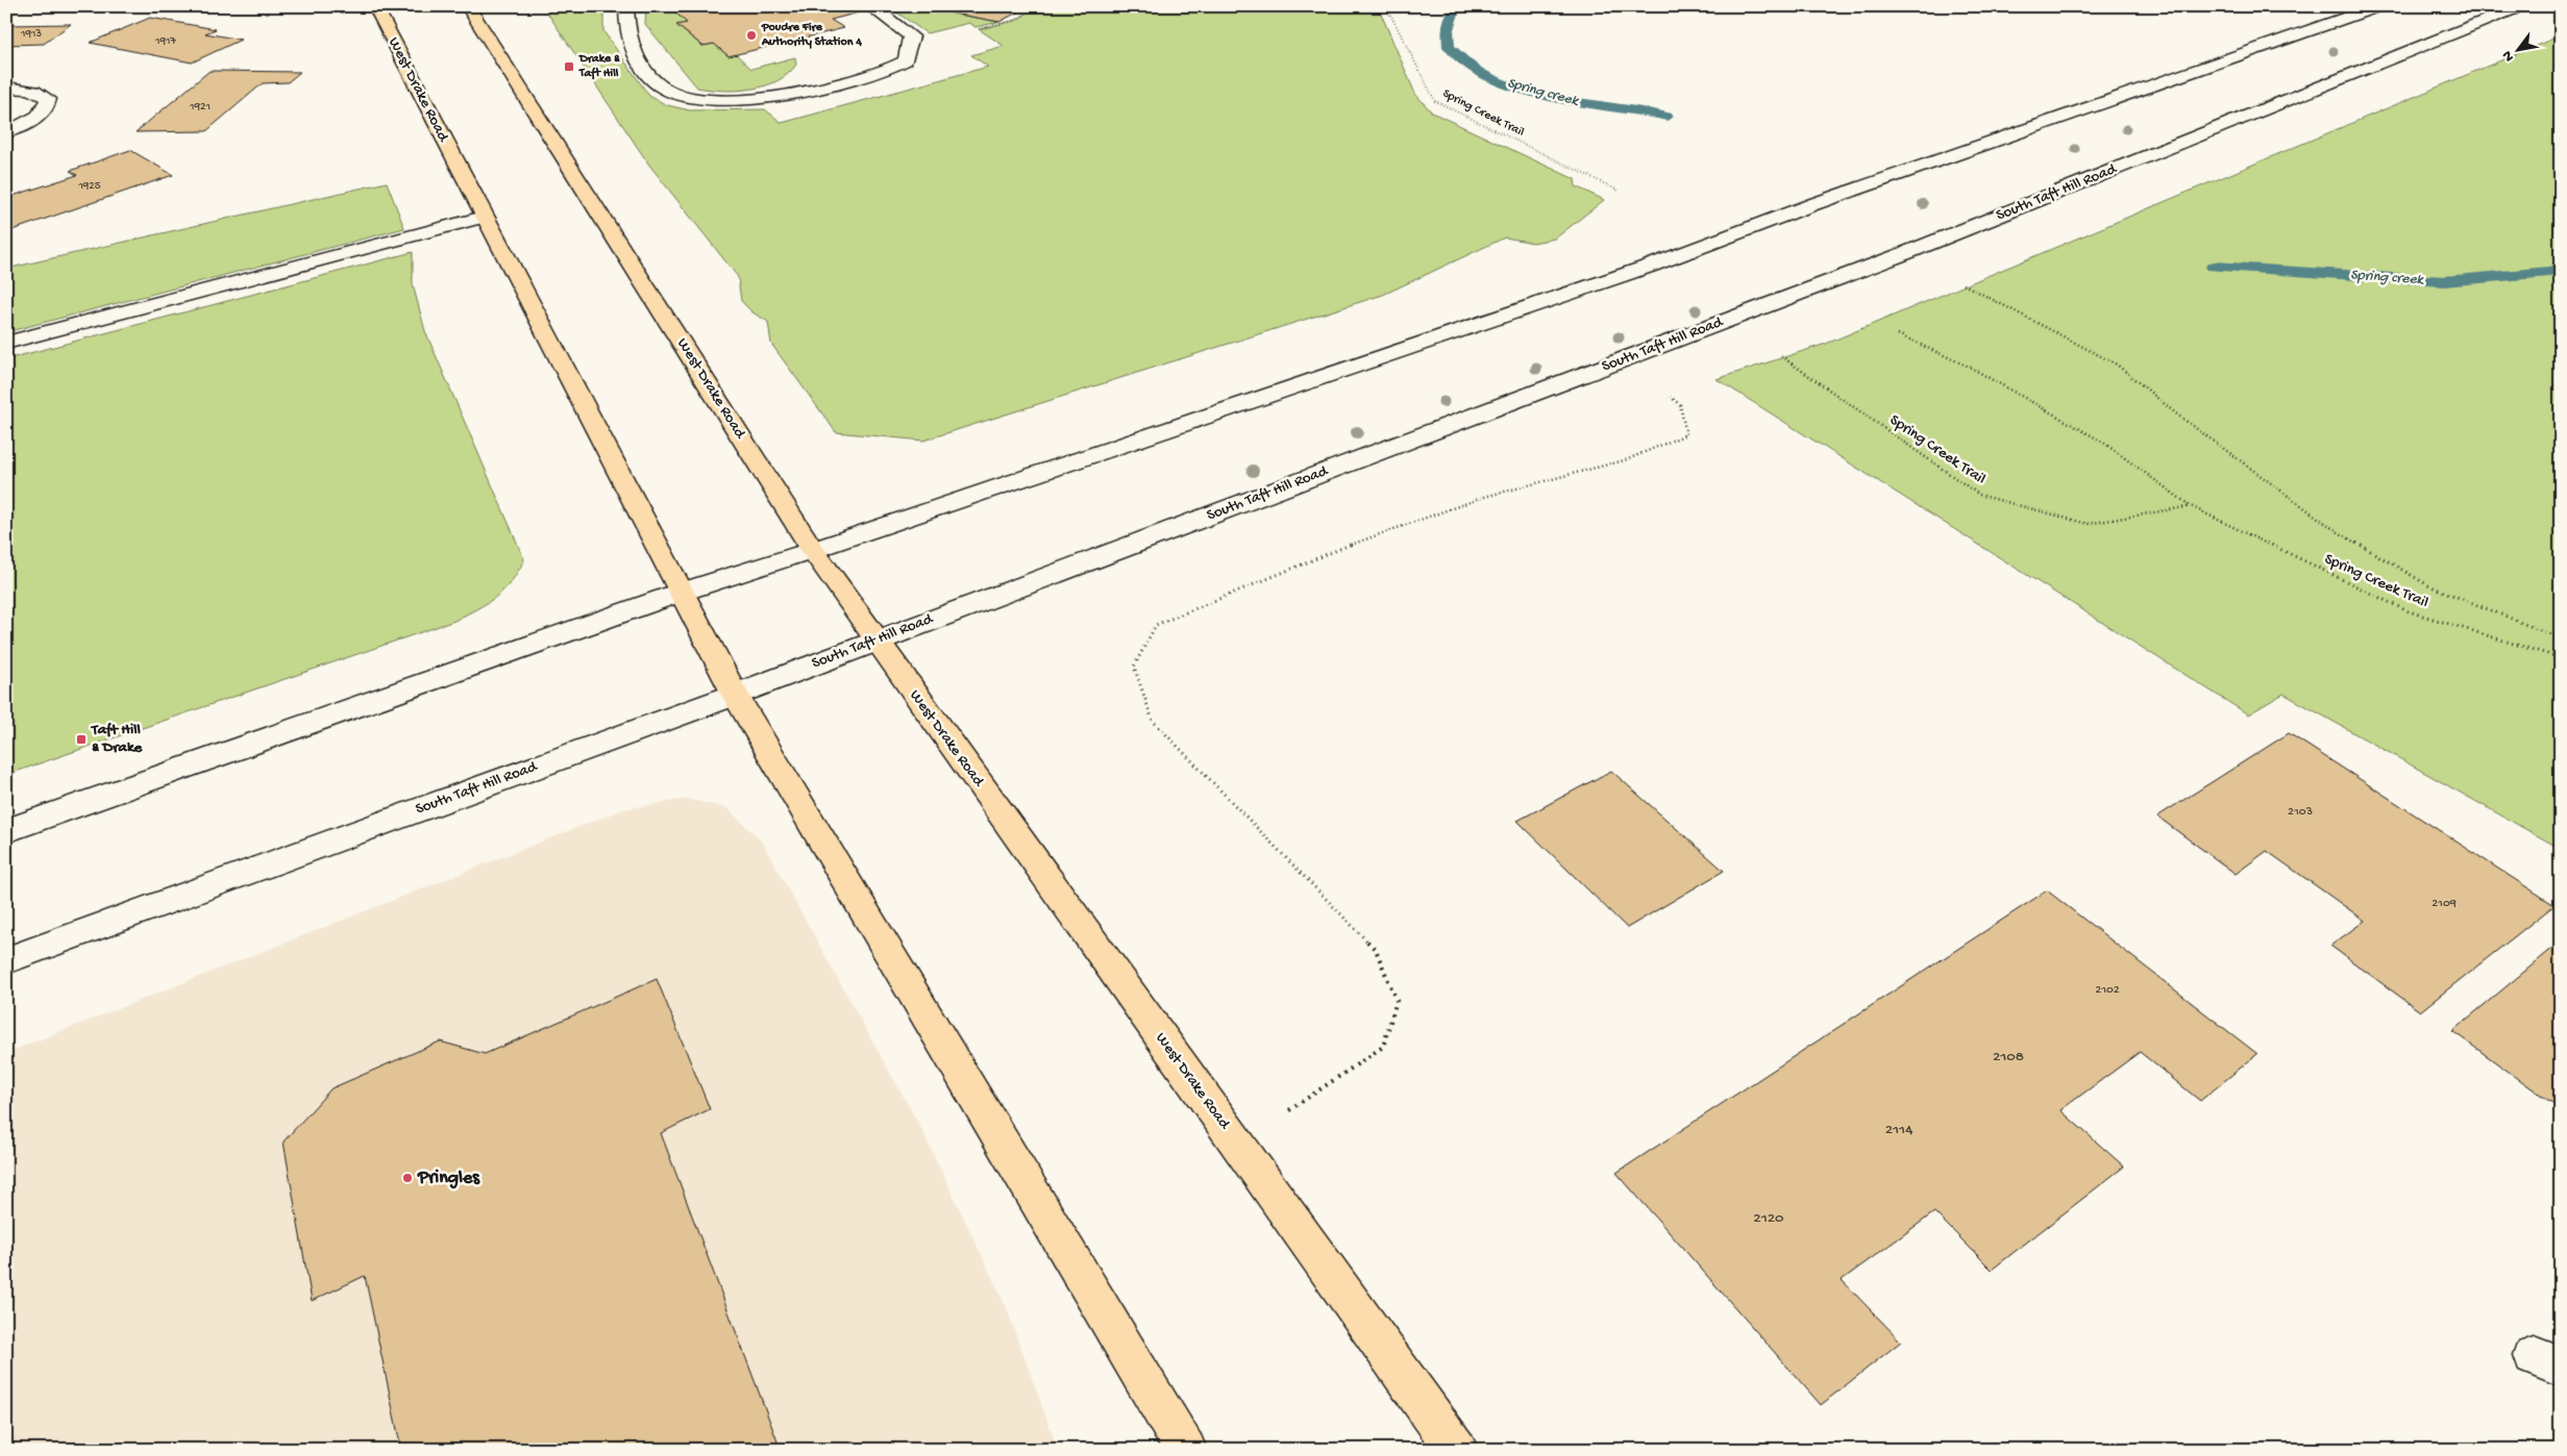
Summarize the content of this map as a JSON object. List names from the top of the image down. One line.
{"streets":{"main road":["West Drake Road","South Taft Hill Road"],"path":["Spring Creek Trail"]},"crossings":[["West Drake Road","South Taft Hill Road"],["Spring Creek Trail","South Taft Hill Road"]],"water":["Spring creek"],"places":{"other":["Poudre Fire Authority Station 4","Pringles"],"transit":["Drake & Taft Hill","Taft Hill & Drake"]},"house_numbers":["1913","1917","1921","1925","2103","2109","2102","2108","2114","2120"],"north":"bottom left"}
